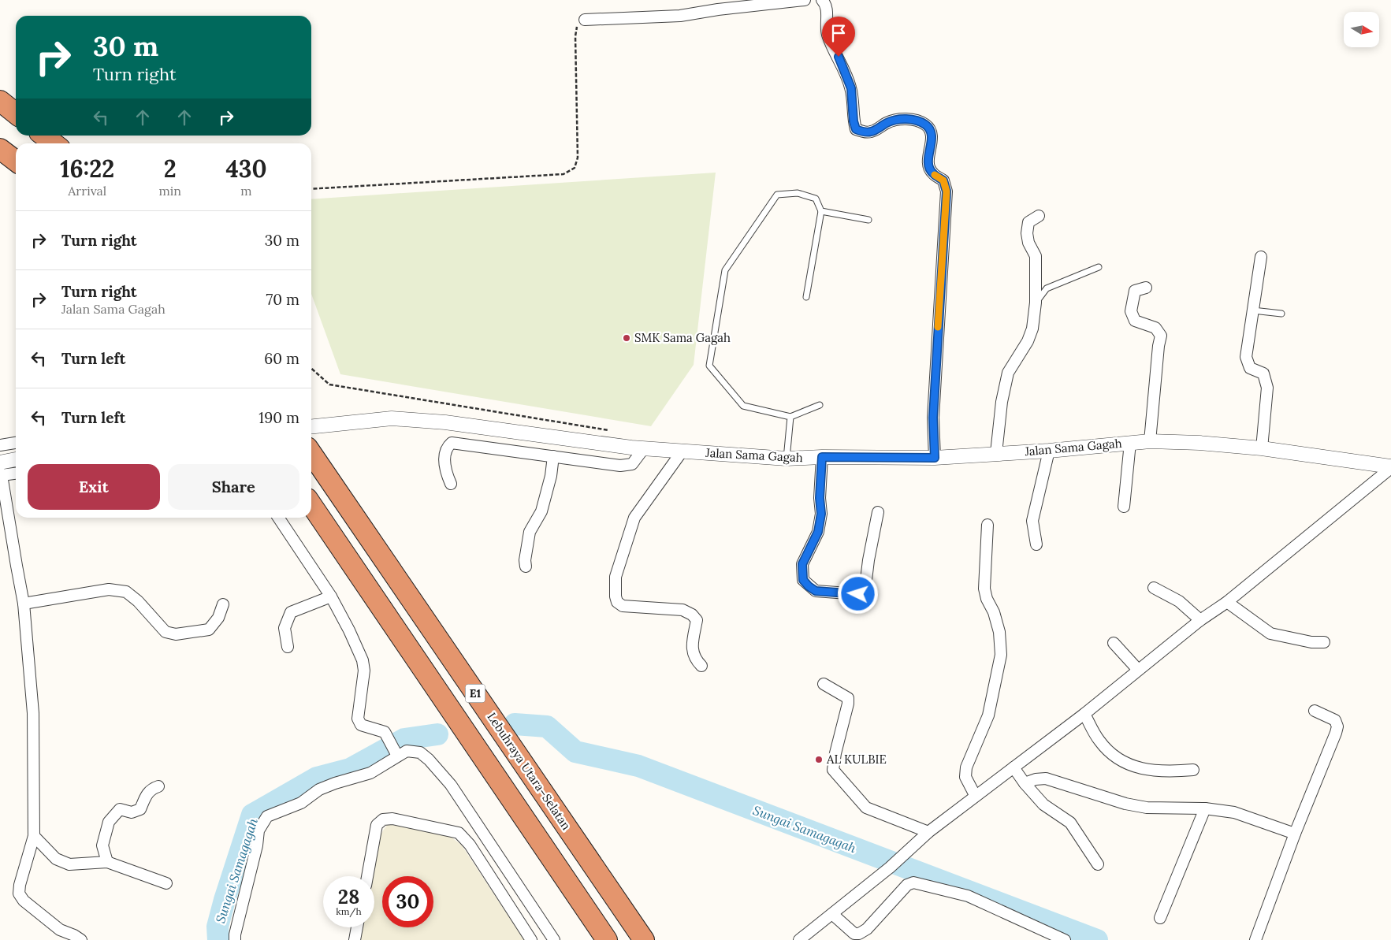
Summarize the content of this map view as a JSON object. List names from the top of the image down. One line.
{"streets":{"highway":["E1","Lebuhraya Utara–Selatan"],"street":["Jalan Sama Gagah"]},"water":["Sungai Samagagah"],"places":["SMK Sama Gagah","AL KULBIE"],"north":"right","page":{"turn":["30 m","Turn right"],"eta":["16:22","Arrival","2","min","430","m"],"list":[{"name":"Turn right","value":"30 m"},{"name":"Turn right","note":"Jalan Sama Gagah","value":"70 m"},{"name":"Turn left","value":"60 m"},{"name":"Turn left","value":"190 m"}],"buttons":["Exit","Share"],"speed":"28 km/h","limit":"30"}}
